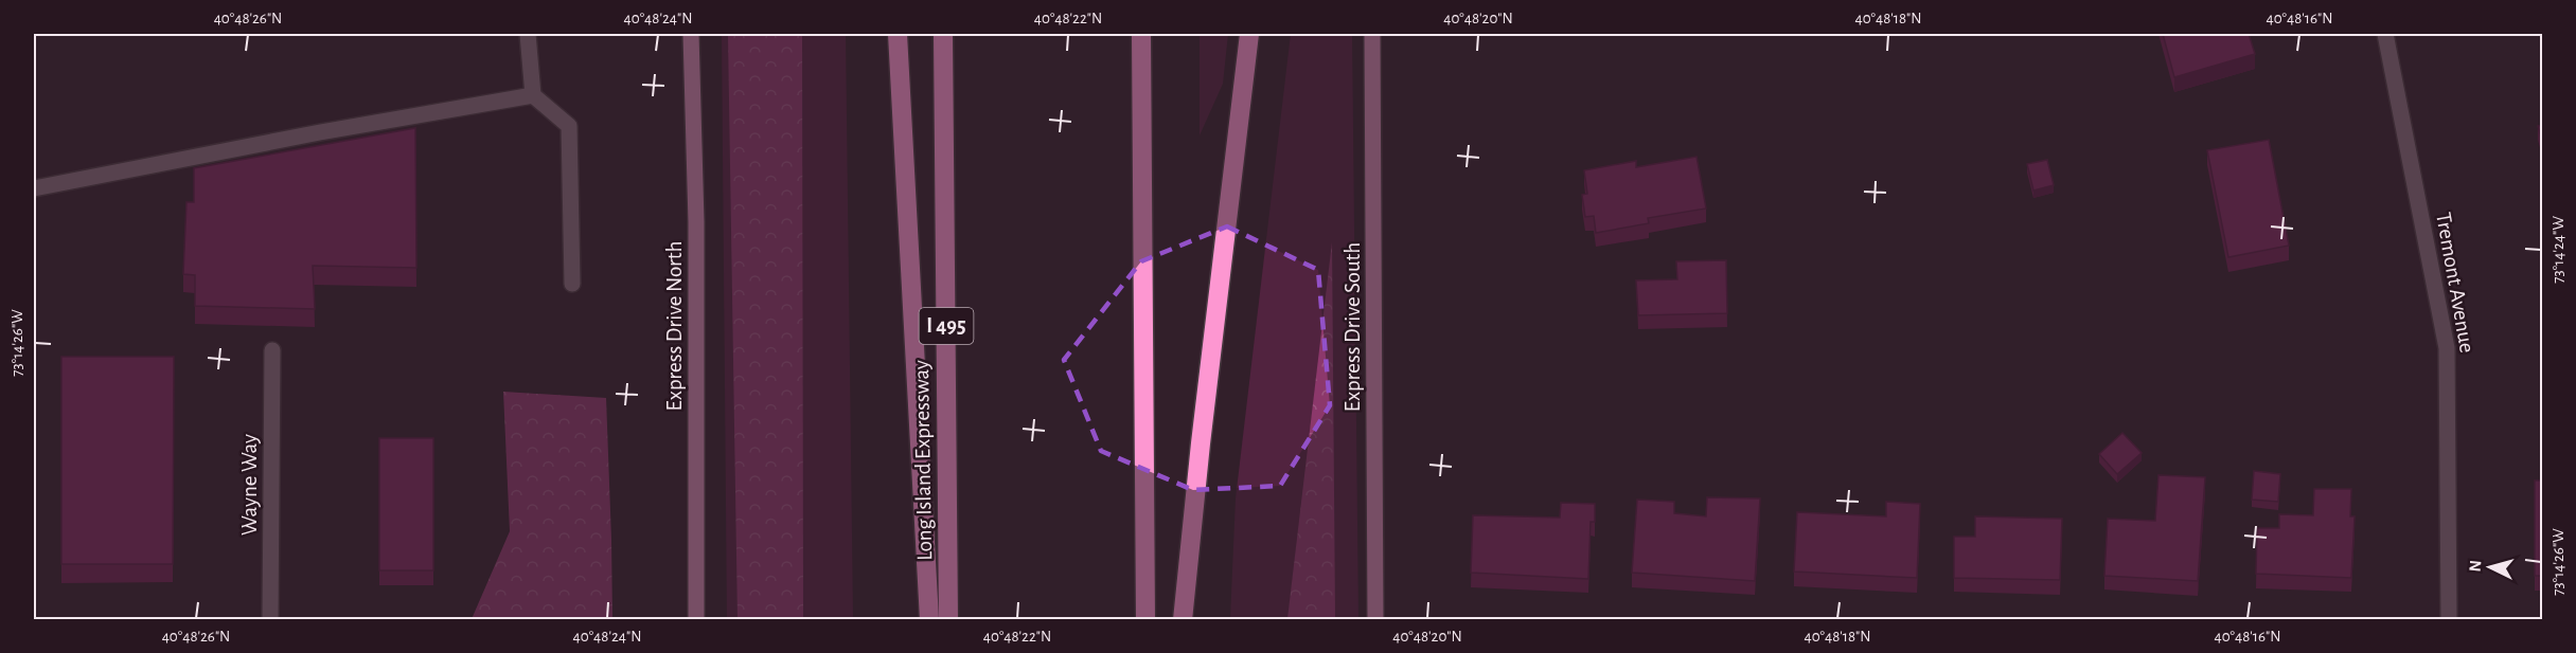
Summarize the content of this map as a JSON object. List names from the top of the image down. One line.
{"streets":{"highway":["I 495","Long Island Expressway"],"main road":["Express Drive North","Express Drive South"],"street":["Tremont Avenue","Wayne Way"]},"north":"left","coordinates":["40°48'26\"N","40°48'24\"N","40°48'22\"N","40°48'20\"N","40°48'18\"N","40°48'16\"N","73°14'24\"W","73°14'26\"W"]}
